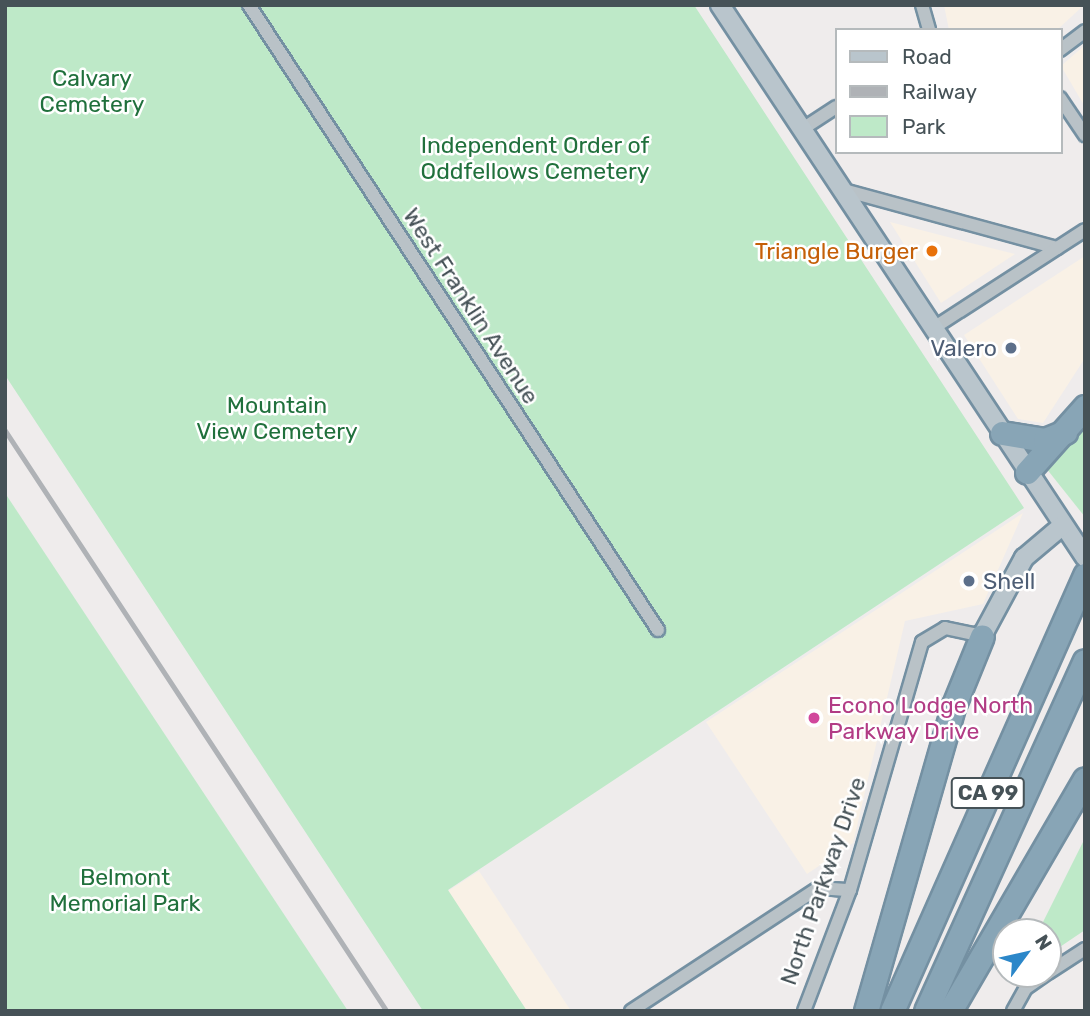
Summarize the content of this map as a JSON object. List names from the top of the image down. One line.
{"streets":{"highway":["CA 99"],"street":["West Franklin Avenue","North Parkway Drive"]},"parks":["Calvary Cemetery","Independent Order of Oddfellows Cemetery","Mountain View Cemetery","Belmont Memorial Park"],"places":["Triangle Burger","Valero","Shell","Econo Lodge North Parkway Drive"],"legend":["Road","Railway","Park"],"north":"top right"}
